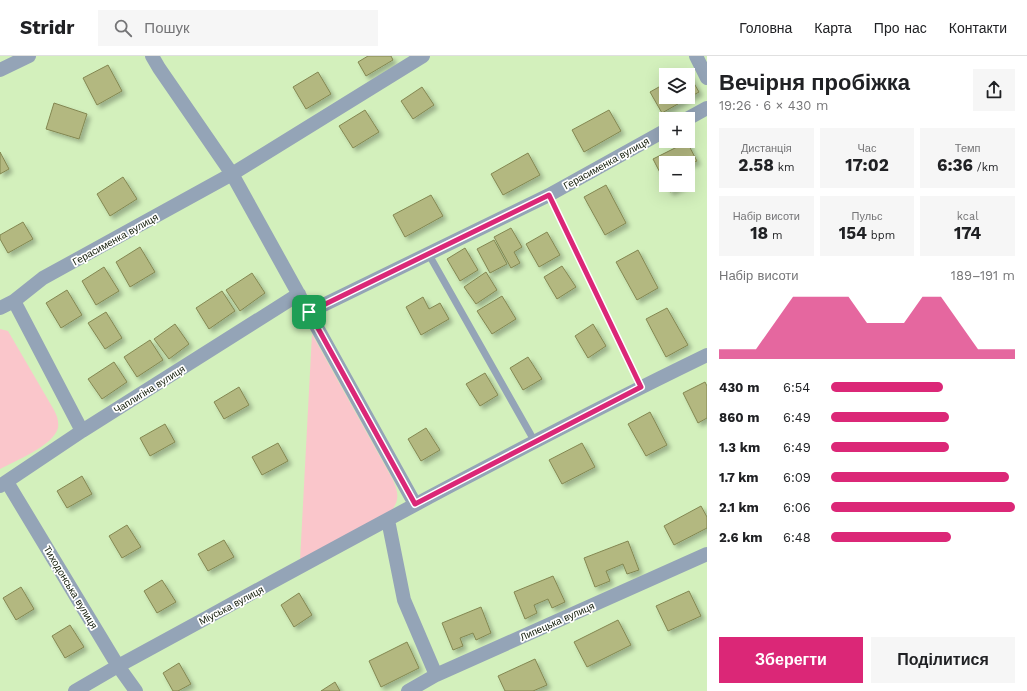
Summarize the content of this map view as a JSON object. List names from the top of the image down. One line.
{"streets":{"street":["Герасименка вулиця","Чаплигіна вулиця","Тиходонська вулиця","Міуська вулиця","Липецька вулиця"]},"crossings":[["Чаплигіна вулиця","Тиходонська вулиця"],["Тиходонська вулиця","Міуська вулиця"]],"page":{"header":"Stridr","search":"Пошук","nav":["Головна","Карта","Про нас","Контакти"],"heading":["Вечірня пробіжка","19:26 · 6 × 430 m"],"map_buttons":["+","−"],"stats":[["Дистанція","2.58 km"],["Час","17:02"],["Темп","6:36 /km"],["Набір висоти","18 m"],["Пульс","154 bpm"],["kcal","174"]],"chart":["Набір висоти","189–191 m"],"list":[{"name":"430 m","note":"6:54"},{"name":"860 m","note":"6:49"},{"name":"1.3 km","note":"6:49"},{"name":"1.7 km","note":"6:09"},{"name":"2.1 km","note":"6:06"},{"name":"2.6 km","note":"6:48"}],"buttons":["Зберегти","Поділитися"]}}
